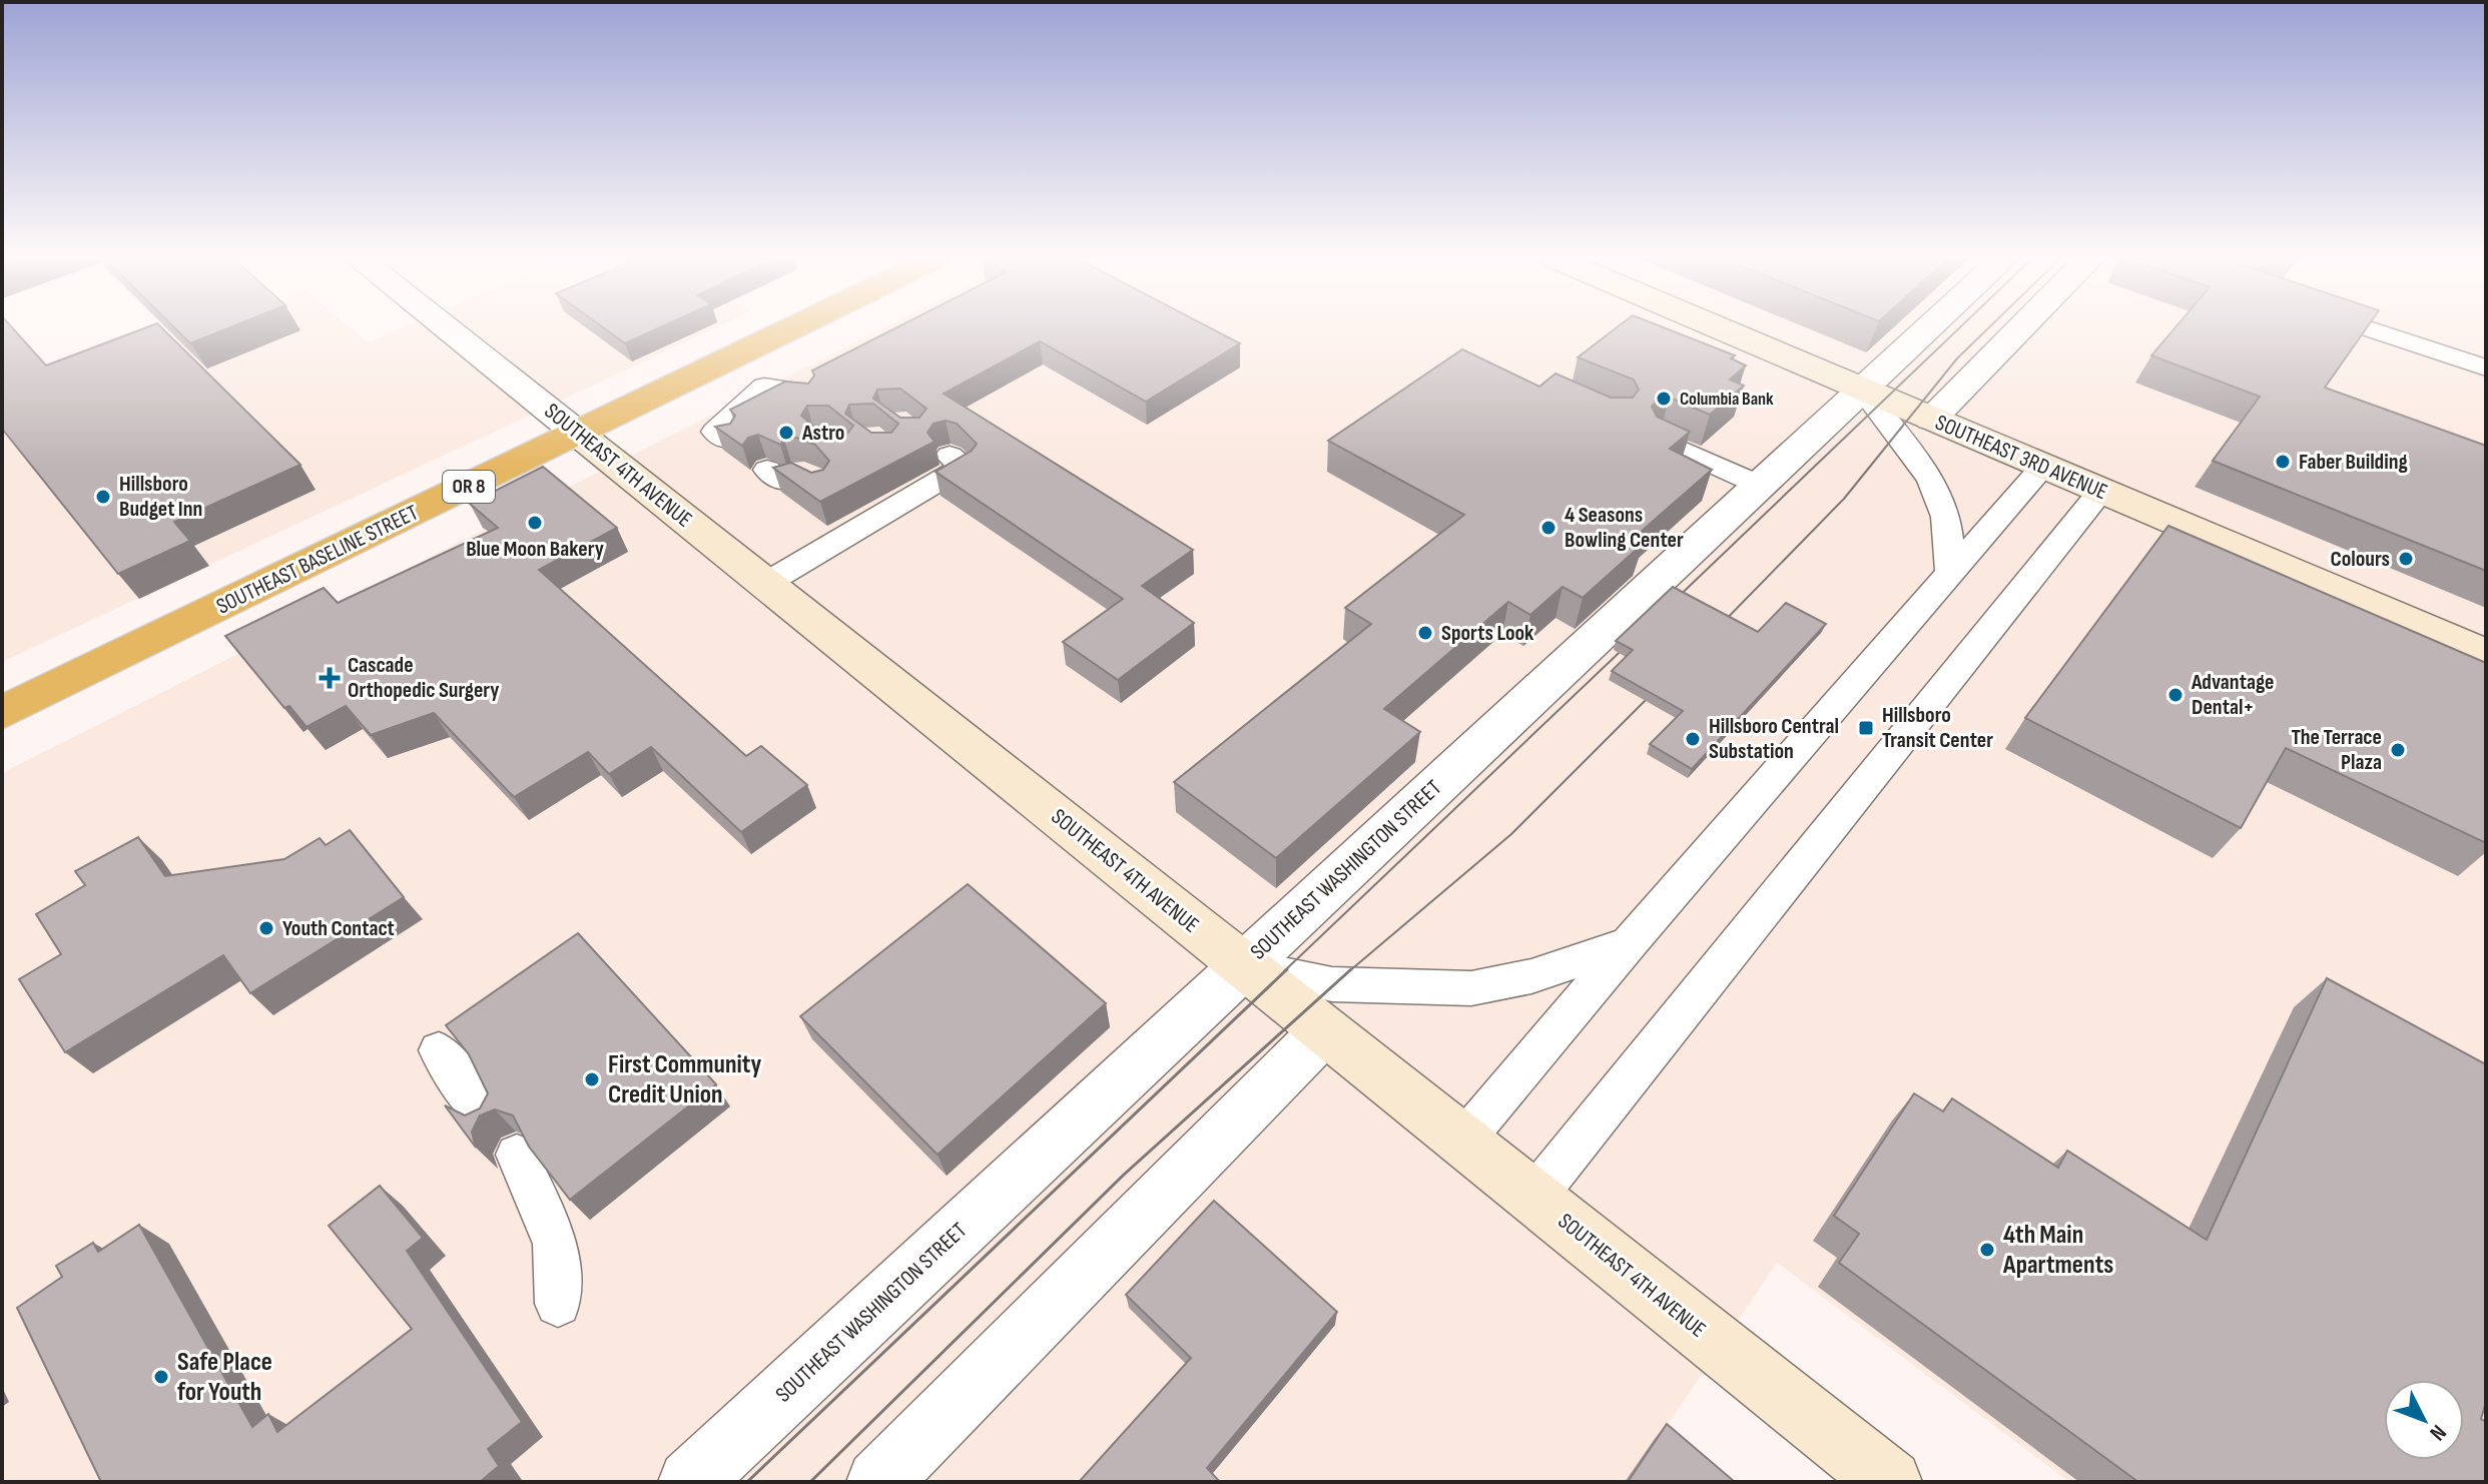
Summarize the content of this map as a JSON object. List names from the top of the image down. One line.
{"streets":{"highway":["OR 8","SOUTHEAST BASELINE STREET"],"street":["SOUTHEAST 3RD AVENUE","SOUTHEAST 4TH AVENUE","SOUTHEAST WASHINGTON STREET"]},"crossings":[["SOUTHEAST 3RD AVENUE","SOUTHEAST WASHINGTON STREET"],["SOUTHEAST 4TH AVENUE","SOUTHEAST BASELINE STREET"],["SOUTHEAST 4TH AVENUE","SOUTHEAST WASHINGTON STREET"]],"places":{"other":["Columbia Bank","Astro","Faber Building","Hillsboro Budget Inn","Blue Moon Bakery","4 Seasons Bowling Center","Colours","Sports Look","Advantage Dental+","Hillsboro Central Substation","The Terrace Plaza","Youth Contact","First Community Credit Union","4th Main Apartments","Safe Place for Youth"],"health":["Cascade Orthopedic Surgery"],"transit":["Hillsboro Transit Center"]},"north":"bottom right"}
